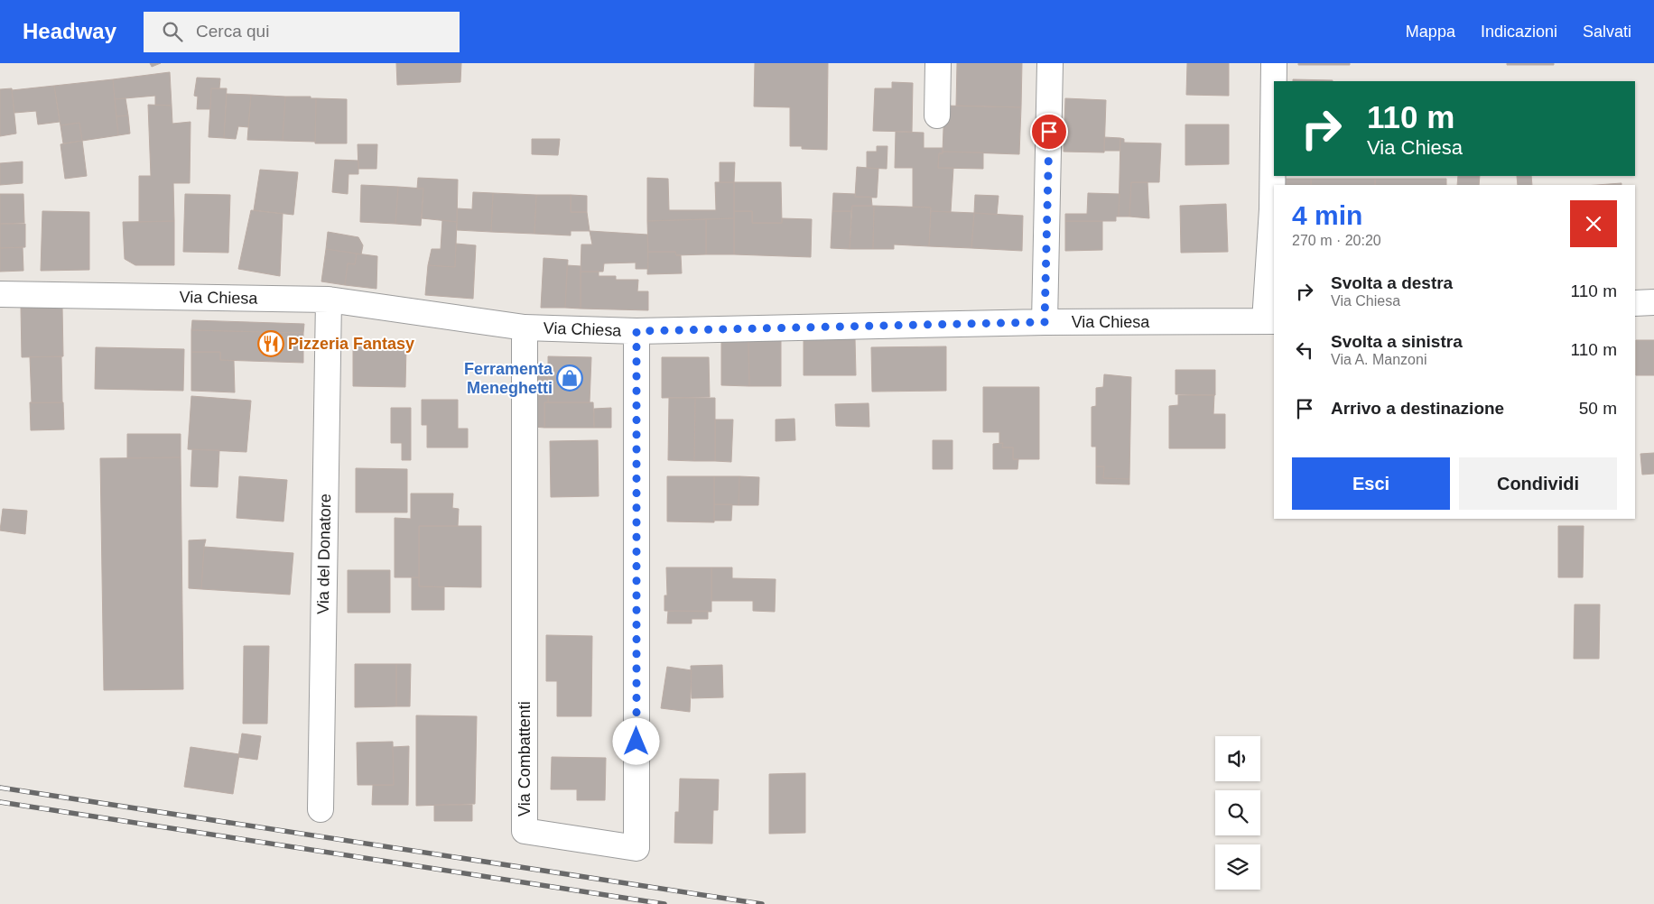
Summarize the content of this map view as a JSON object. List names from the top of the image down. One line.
{"streets":{"street":["Via Chiesa","Via del Donatore","Via Combattenti"]},"crossings":[["Via Chiesa","Via del Donatore"],["Via Chiesa","Via Combattenti"]],"places":{"restaurant":["Pizzeria Fantasy"],"shop":["Ferramenta Meneghetti"]},"page":{"header":"Headway","search":"Cerca qui","nav":["Mappa","Indicazioni","Salvati"],"turn":["110 m","Via Chiesa"],"heading":["4 min","270 m · 20:20"],"list":[{"name":"Svolta a destra","note":"Via Chiesa","value":"110 m"},{"name":"Svolta a sinistra","note":"Via A. Manzoni","value":"110 m"},{"name":"Arrivo a destinazione","value":"50 m"}],"buttons":["Esci","Condividi"]}}
